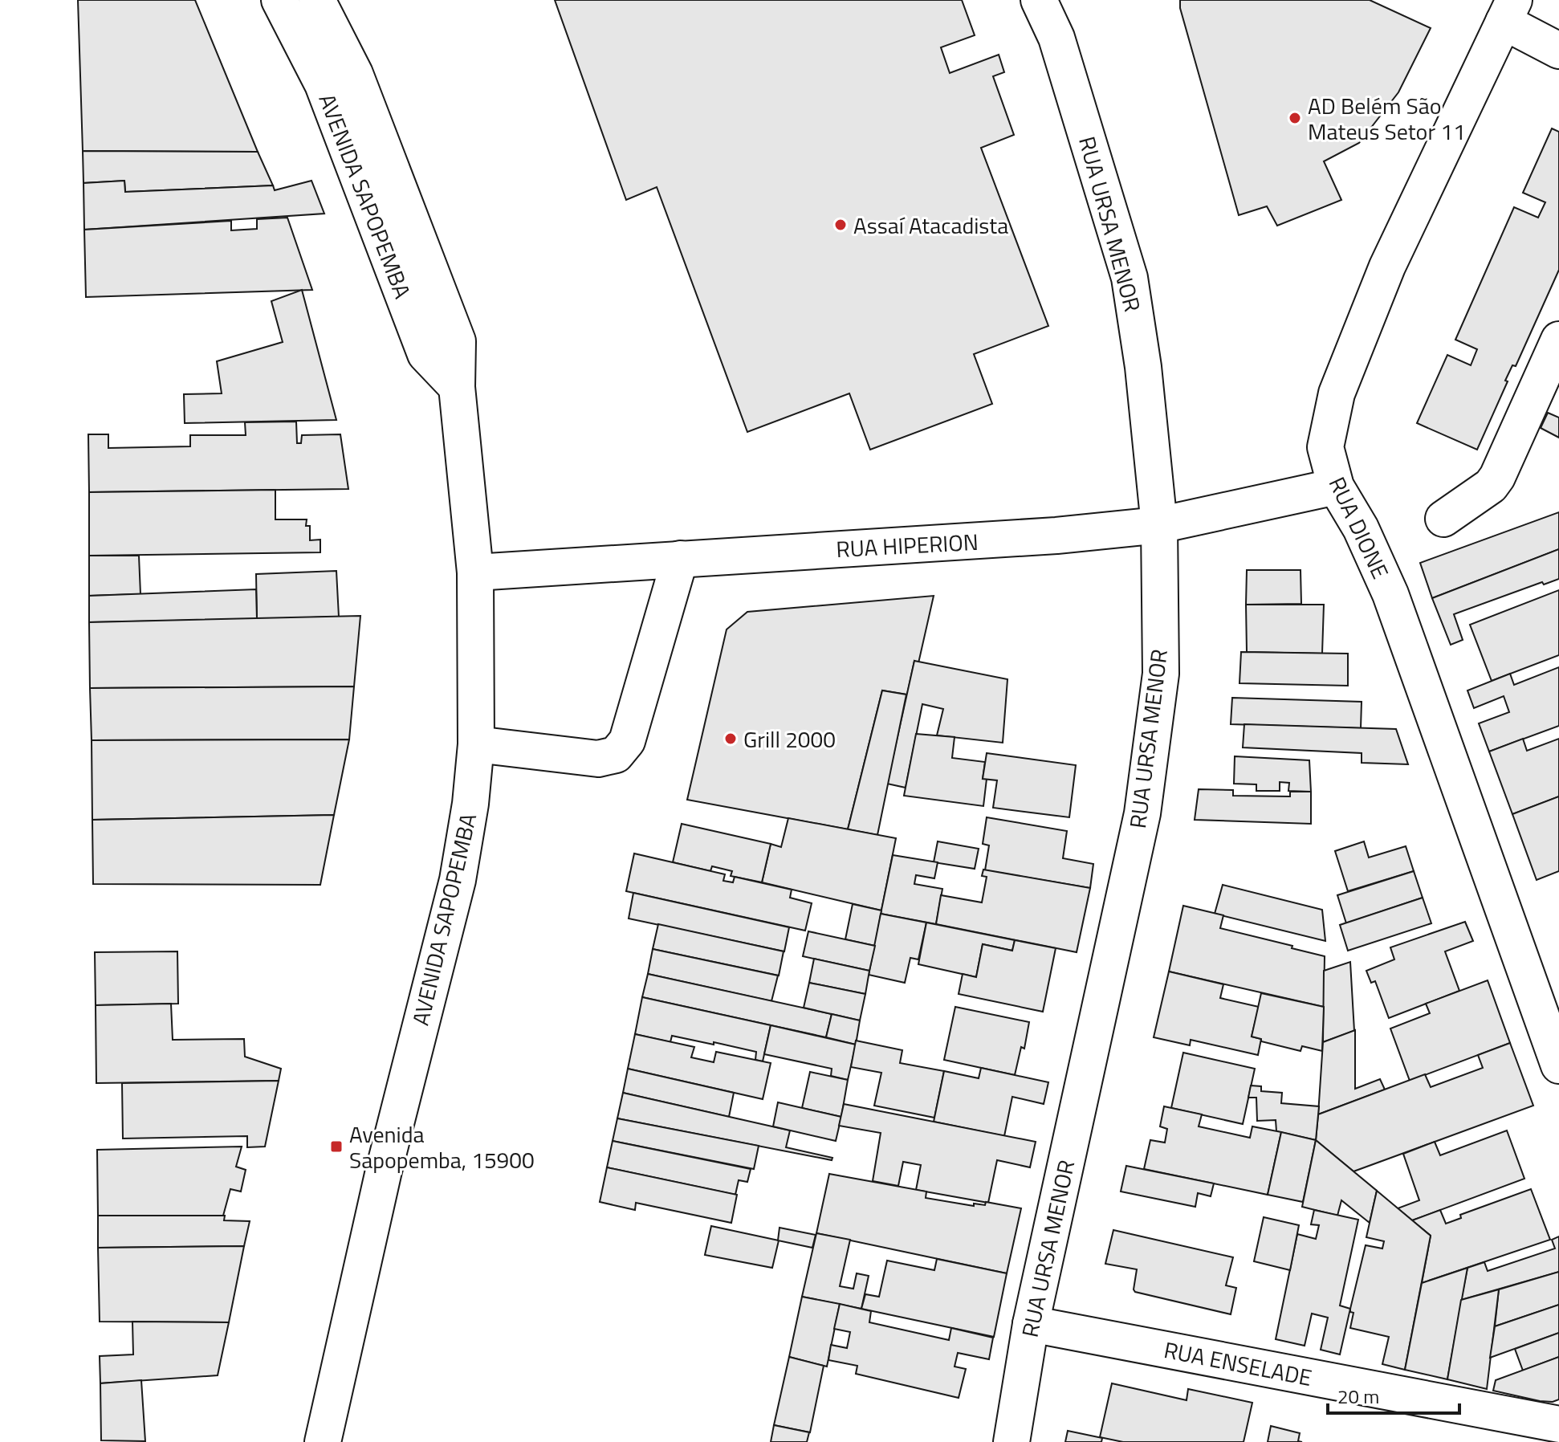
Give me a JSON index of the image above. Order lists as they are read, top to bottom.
{
  "streets": {
    "street": [
      "AVENIDA SAPOPEMBA",
      "RUA URSA MENOR",
      "RUA DIONE",
      "RUA HIPERION",
      "RUA ENSELADE"
    ]
  },
  "crossings": [
    ["AVENIDA SAPOPEMBA", "RUA HIPERION"],
    ["RUA URSA MENOR", "RUA HIPERION"],
    ["RUA URSA MENOR", "RUA ENSELADE"],
    ["RUA DIONE", "RUA HIPERION"]
  ],
  "places": {
    "other": ["AD Belém São Mateus Setor 11", "Assaí Atacadista", "Grill 2000"],
    "transit": ["Avenida Sapopemba, 15900"]
  },
  "scale_bar": "20 m"
}
